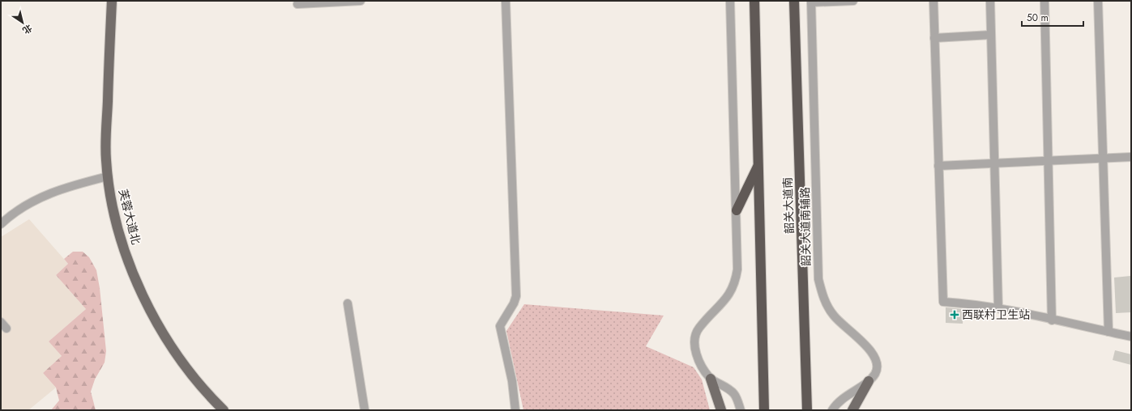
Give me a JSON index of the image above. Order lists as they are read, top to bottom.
{
  "streets": {
    "highway": ["韶关大道南"],
    "main road": ["芙蓉大道北"],
    "street": ["韶关大道南辅路"]
  },
  "places": {
    "health": ["西联村卫生站"]
  },
  "scale_bar": "50 m",
  "north": "bottom right"
}
